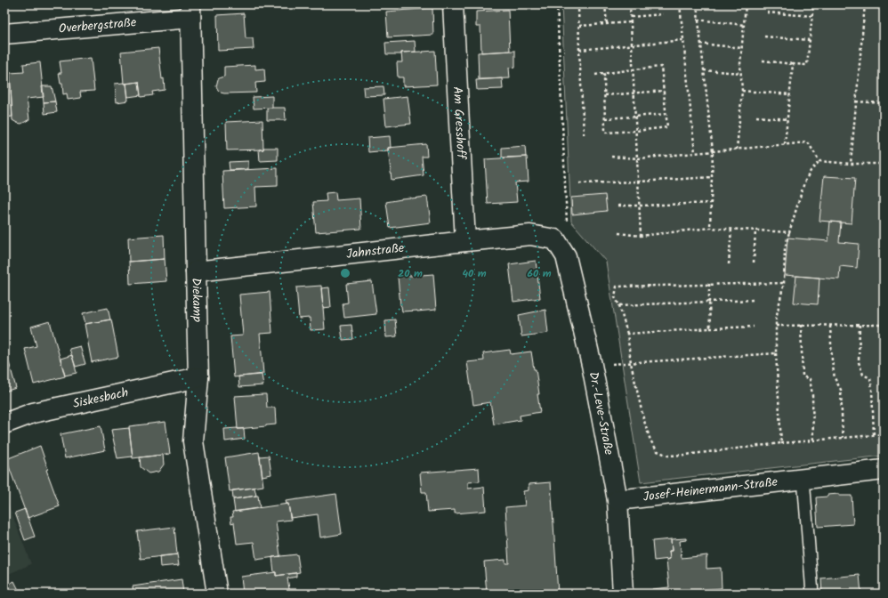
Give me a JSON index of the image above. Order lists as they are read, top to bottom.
{
  "streets": {
    "street": [
      "Overbergstraße",
      "Am Gresshoff",
      "Jahnstraße",
      "Diekamp",
      "Siskesbach",
      "Dr.-Leve-Straße",
      "Josef-Heinermann-Straße"
    ]
  },
  "crossings": [
    ["Overbergstraße", "Diekamp"],
    ["Am Gresshoff", "Jahnstraße"],
    ["Jahnstraße", "Diekamp"],
    ["Jahnstraße", "Dr.-Leve-Straße"],
    ["Diekamp", "Siskesbach"],
    ["Dr.-Leve-Straße", "Josef-Heinermann-Straße"]
  ],
  "rings": ["20 m", "40 m", "60 m"]
}
